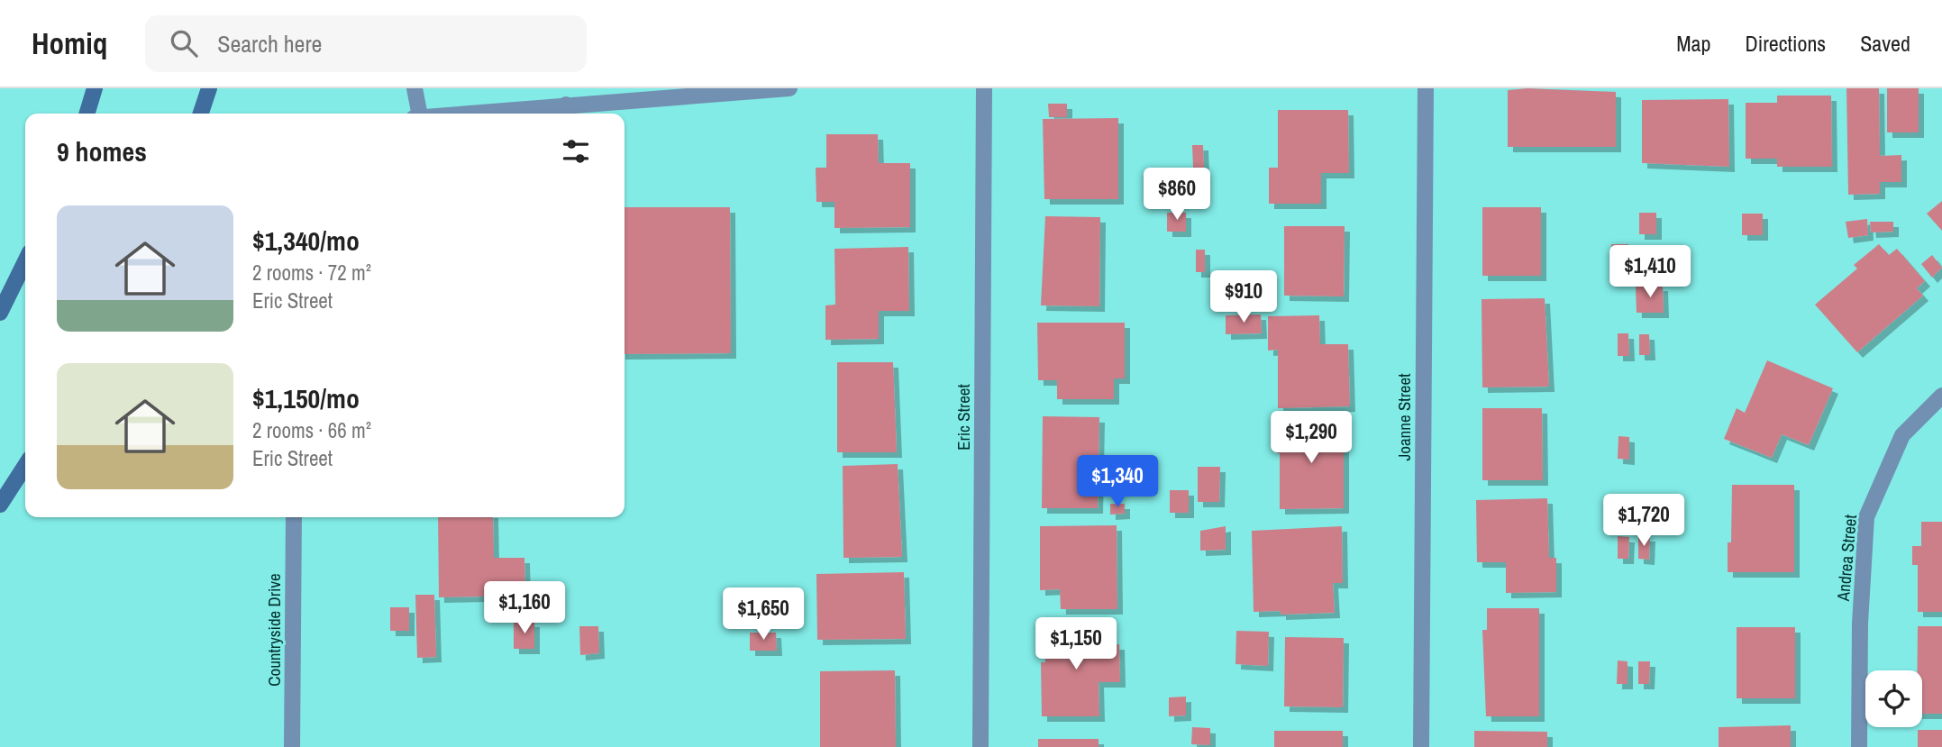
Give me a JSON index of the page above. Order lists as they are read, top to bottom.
{
  "streets": {
    "street": [
      "Eric Street",
      "Joanne Street",
      "Andrea Street",
      "Countryside Drive"
    ]
  },
  "page": {
    "header": "Homiq",
    "search": "Search here",
    "nav": ["Map", "Directions", "Saved"],
    "heading": "9 homes",
    "price": [
      "$860",
      "$1,410",
      "$910",
      "$1,290",
      "$1,340",
      "$1,720",
      "$1,160",
      "$1,650",
      "$1,150"
    ],
    "list": [
      {
        "name": "$1,340/mo",
        "note": "2 rooms · 72 m² · Eric Street"
      },
      {
        "name": "$1,150/mo",
        "note": "2 rooms · 66 m² · Eric Street"
      }
    ]
  }
}
